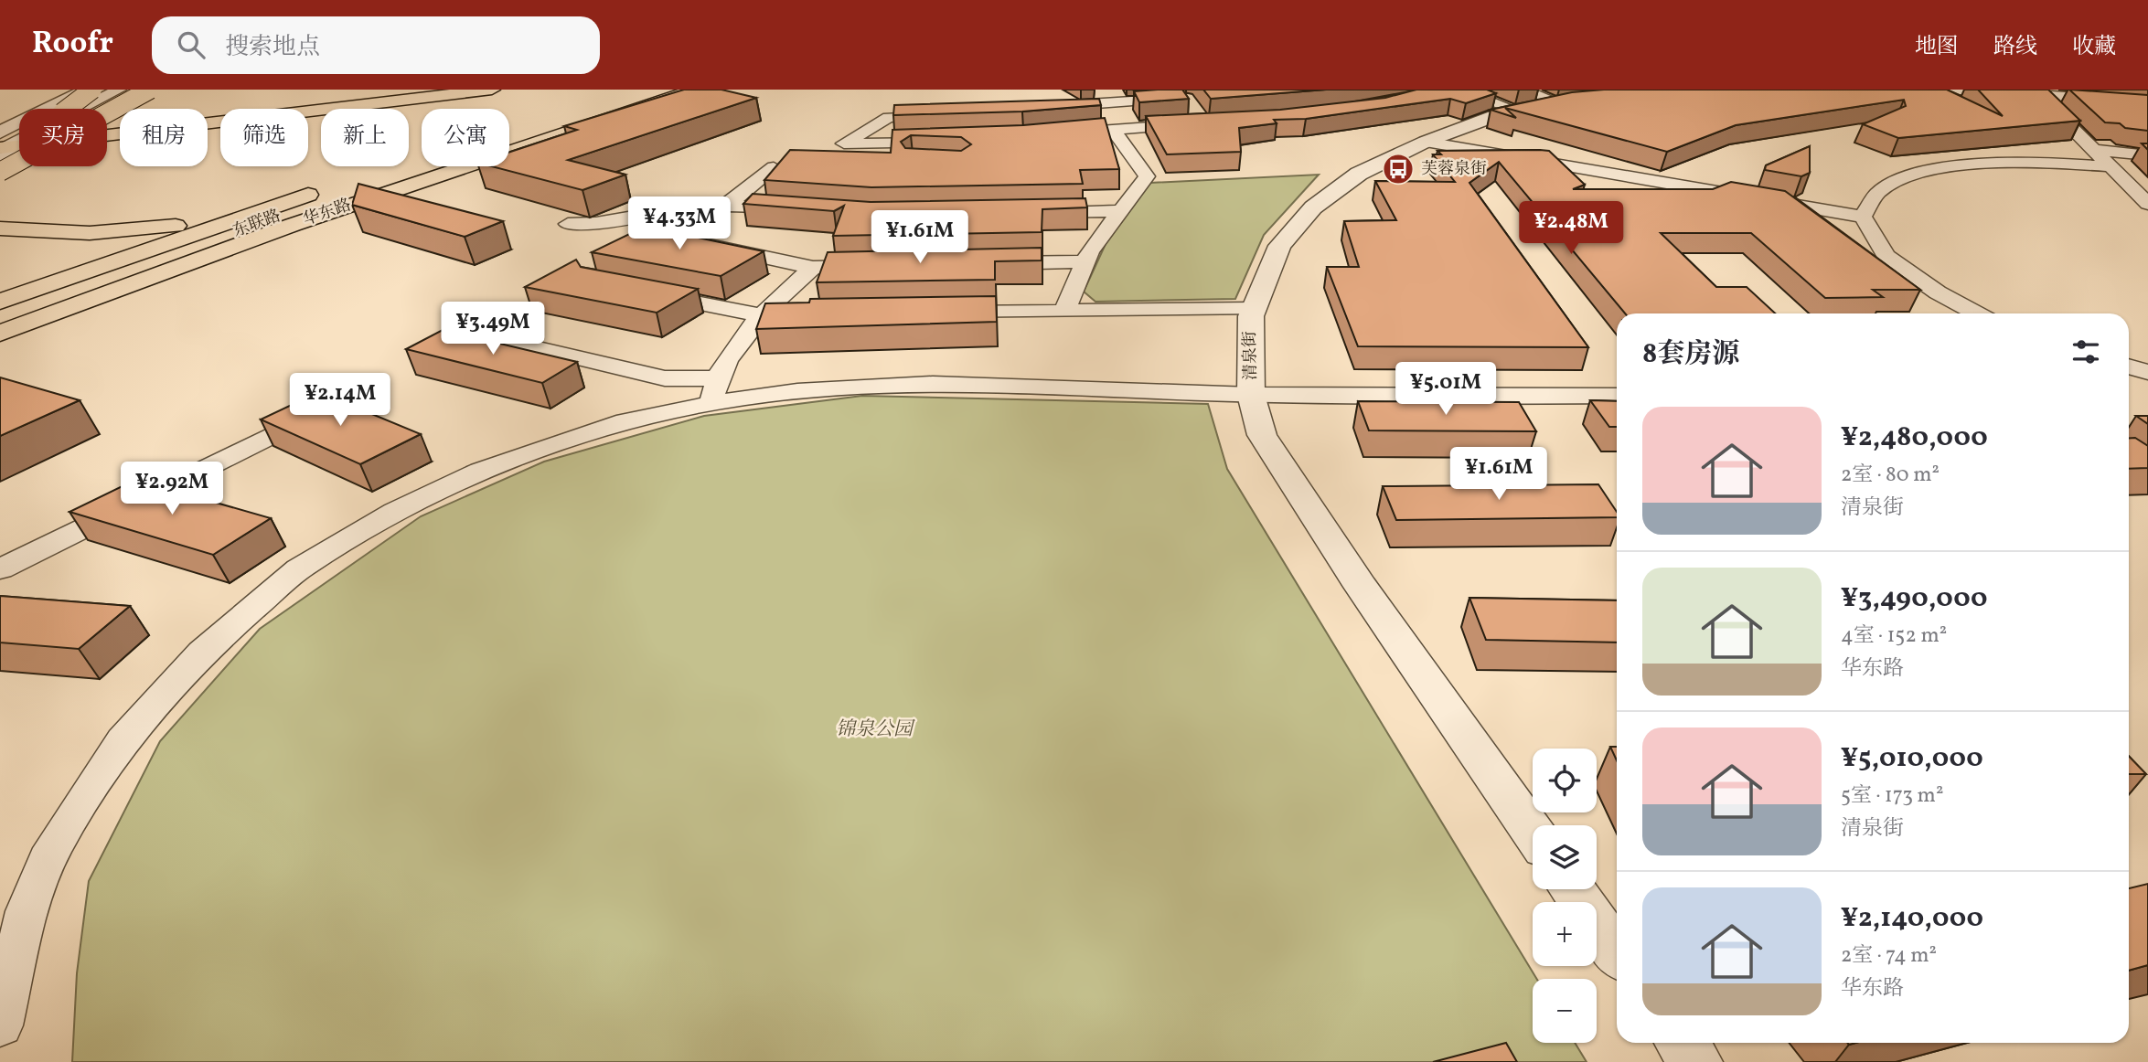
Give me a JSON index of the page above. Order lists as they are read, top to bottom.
{
  "streets": {
    "main road": ["华东路", "东联路"],
    "street": ["清泉街"]
  },
  "parks": ["锦泉公园"],
  "places": {
    "bus stop": ["芙蓉泉街"]
  },
  "page": {
    "header": "Roofr",
    "search": "搜索地点",
    "nav": ["地图", "路线", "收藏"],
    "chip": [
      "买房",
      "租房",
      "筛选",
      "新上",
      "公寓"
    ],
    "price": [
      "¥4.33M",
      "¥2.48M",
      "¥1.61M",
      "¥3.49M",
      "¥5.01M",
      "¥2.14M",
      "¥1.61M",
      "¥2.92M"
    ],
    "heading": "8套房源",
    "list": [
      {
        "name": "¥2,480,000",
        "note": "2室 · 80 m² · 清泉街"
      },
      {
        "name": "¥3,490,000",
        "note": "4室 · 152 m² · 华东路"
      },
      {
        "name": "¥5,010,000",
        "note": "5室 · 173 m² · 清泉街"
      },
      {
        "name": "¥2,140,000",
        "note": "2室 · 74 m² · 华东路"
      }
    ],
    "map_buttons": ["+", "−"]
  }
}
